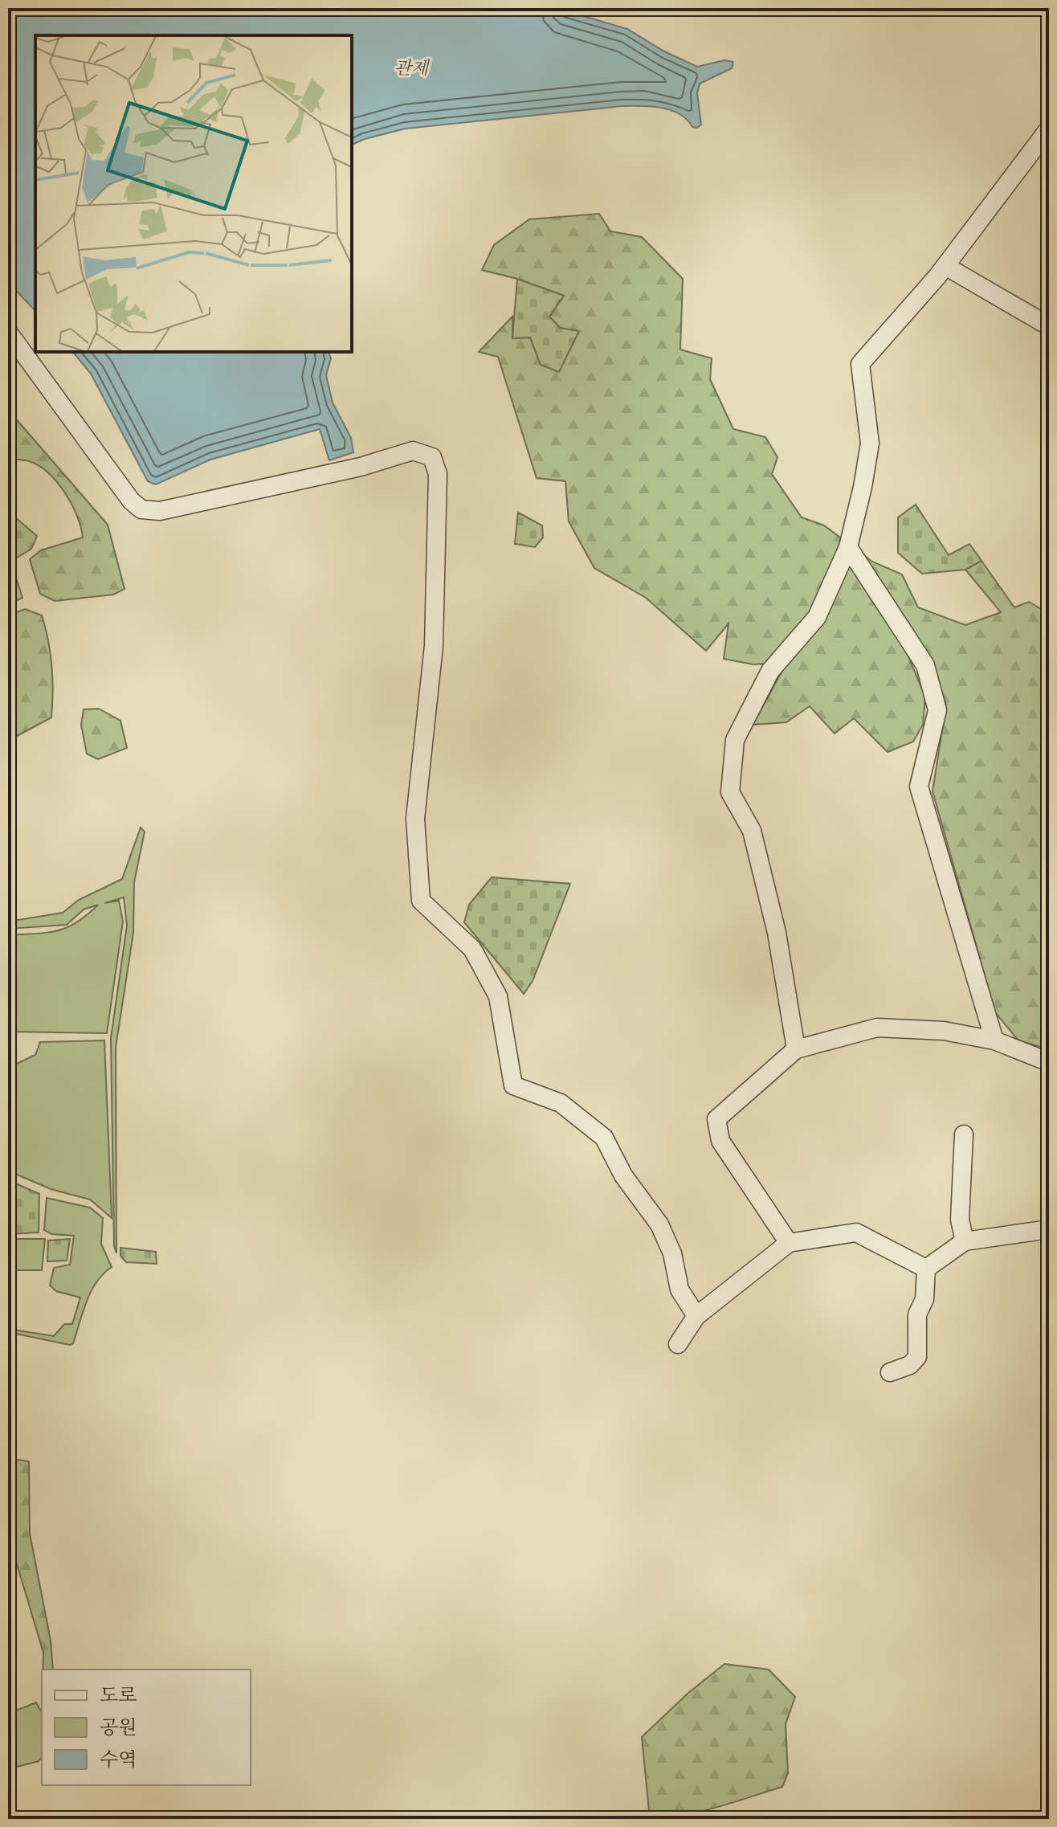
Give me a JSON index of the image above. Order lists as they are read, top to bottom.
{
  "water": ["관제"],
  "legend": ["도로", "공원", "수역"]
}
